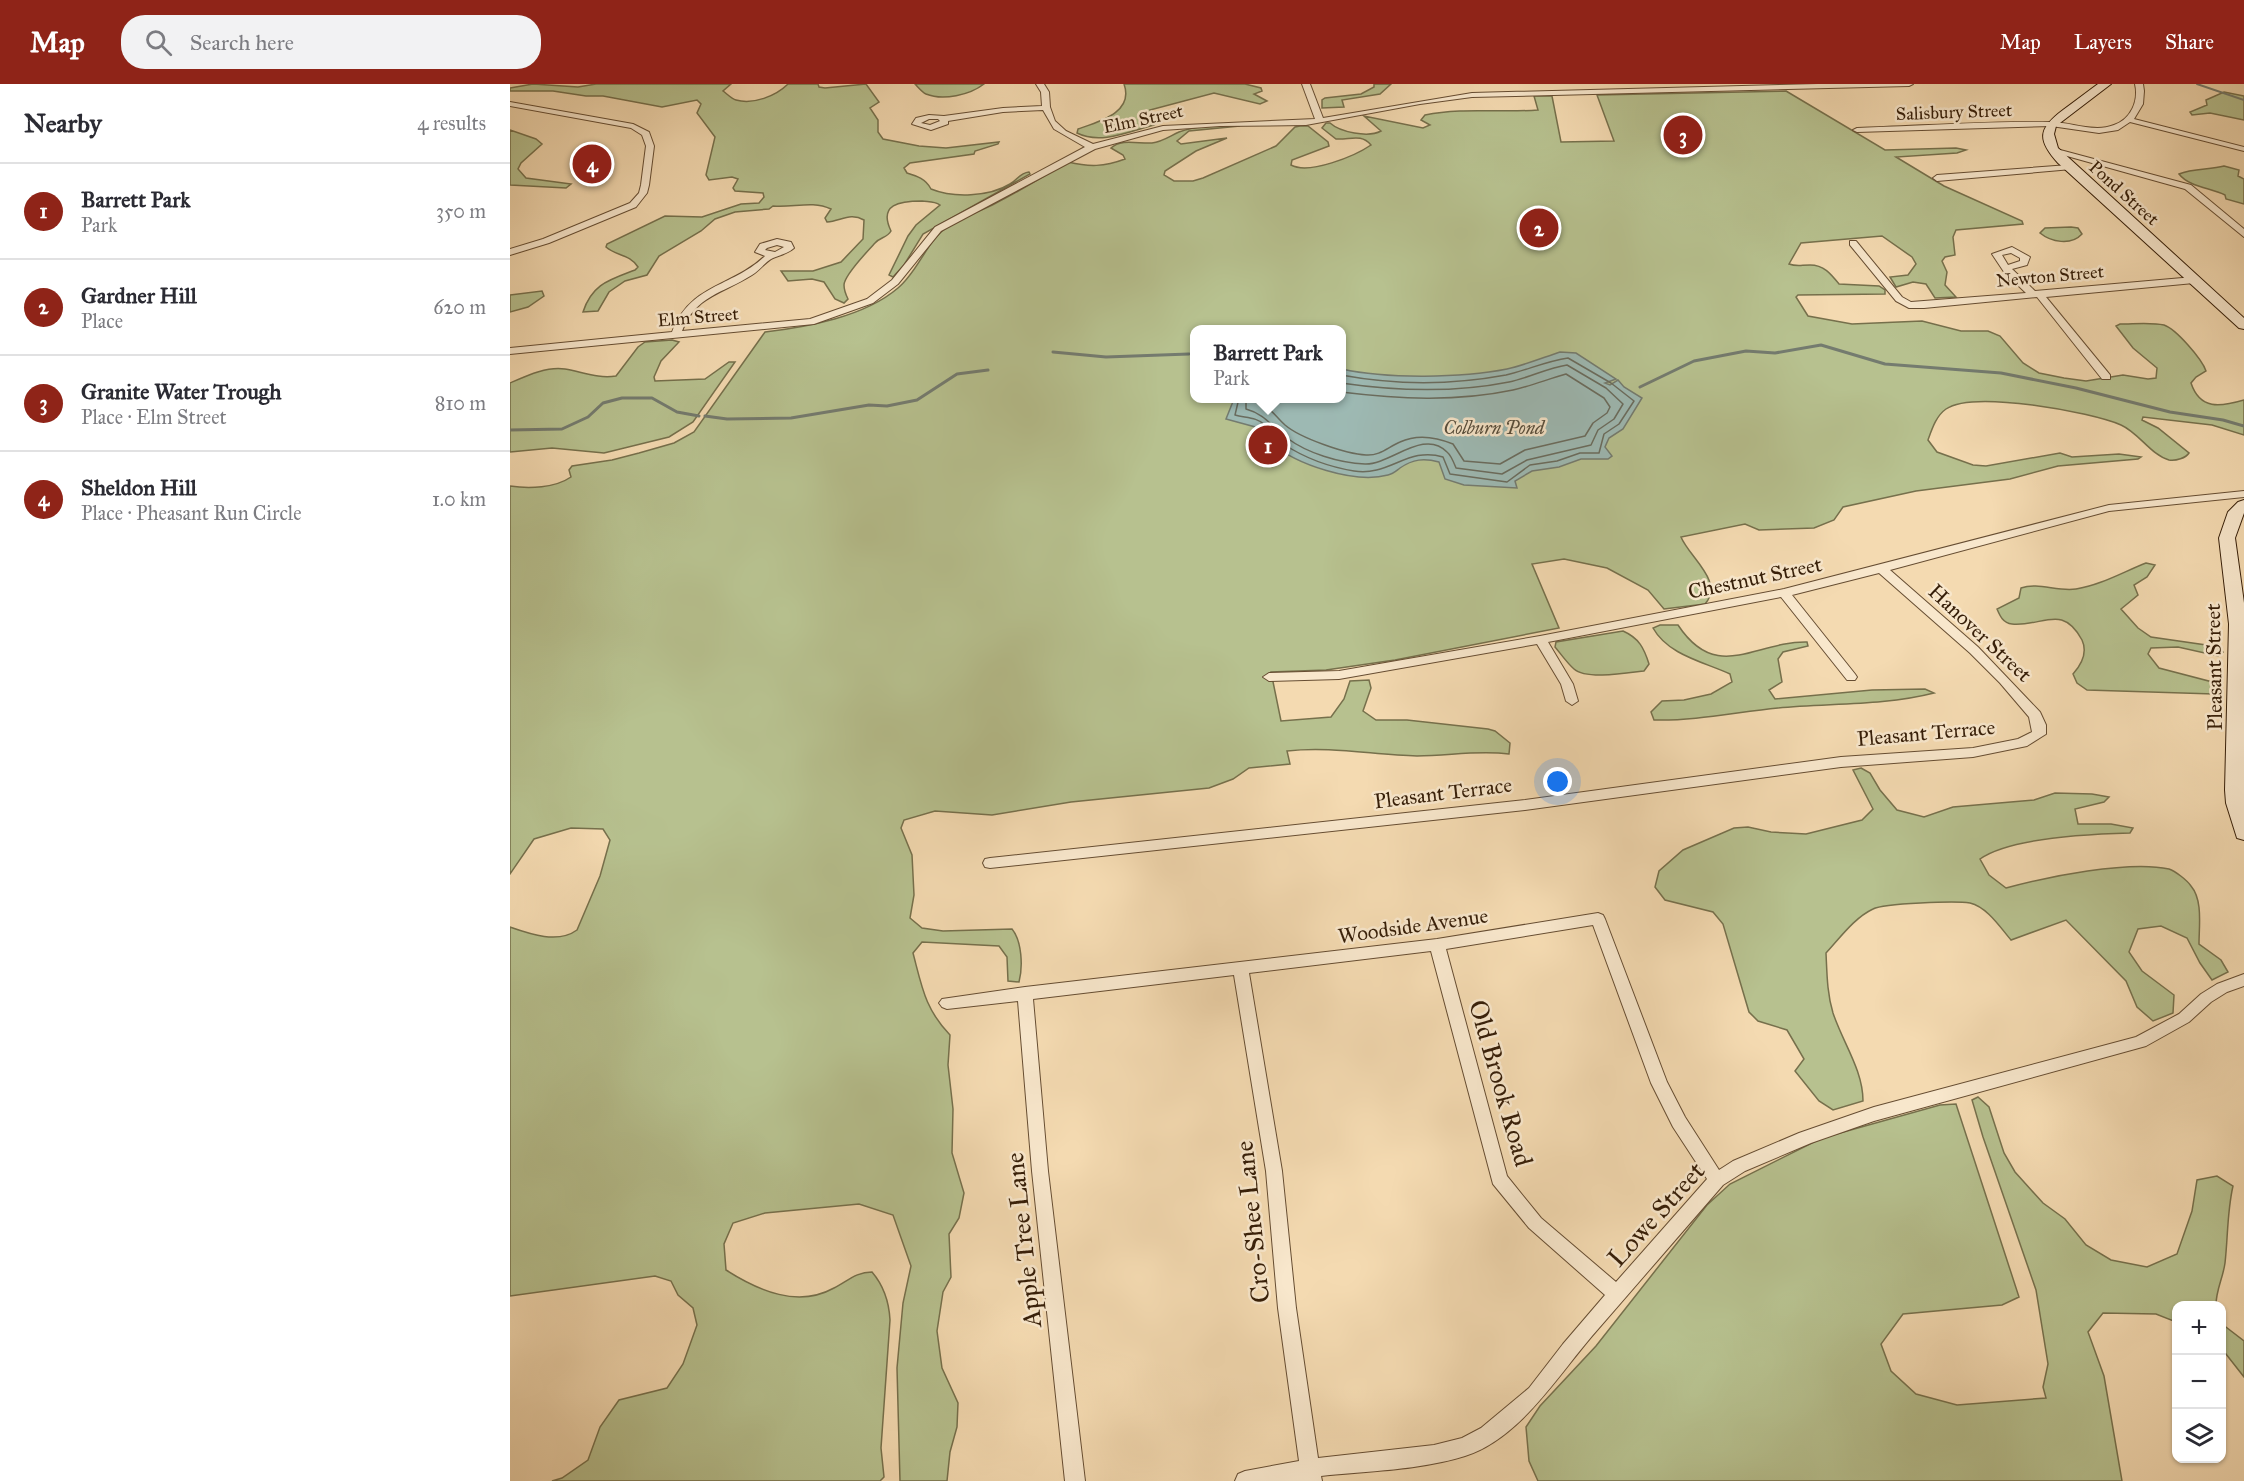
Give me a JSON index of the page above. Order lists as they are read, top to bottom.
{
  "streets": {
    "street": [
      "Salisbury Street",
      "Elm Street",
      "Pond Street",
      "Newton Street",
      "Chestnut Street",
      "Hanover Street",
      "Pleasant Street",
      "Pleasant Terrace",
      "Woodside Avenue",
      "Old Brook Road",
      "Lowe Street",
      "Cro-Shee Lane",
      "Apple Tree Lane"
    ]
  },
  "crossings": [
    ["Pond Street", "Newton Street"],
    ["Chestnut Street", "Hanover Street"],
    ["Hanover Street", "Pleasant Terrace"],
    ["Woodside Avenue", "Old Brook Road"],
    ["Woodside Avenue", "Lowe Street"],
    ["Woodside Avenue", "Cro-Shee Lane"],
    ["Woodside Avenue", "Apple Tree Lane"],
    ["Old Brook Road", "Lowe Street"],
    ["Lowe Street", "Cro-Shee Lane"]
  ],
  "water": ["Colburn Pond"],
  "page": {
    "header": "Map",
    "search": "Search here",
    "nav": ["Map", "Layers", "Share"],
    "heading": ["Nearby", "4 results"],
    "pins": [
      "3",
      "4",
      "2",
      "1"
    ],
    "list": [
      {
        "mark": "1",
        "name": "Barrett Park",
        "note": "Park",
        "value": "350 m"
      },
      {
        "mark": "2",
        "name": "Gardner Hill",
        "note": "Place",
        "value": "620 m"
      },
      {
        "mark": "3",
        "name": "Granite Water Trough",
        "note": "Place · Elm Street",
        "value": "810 m"
      },
      {
        "mark": "4",
        "name": "Sheldon Hill",
        "note": "Place · Pheasant Run Circle",
        "value": "1.0 km"
      }
    ],
    "popup": ["Barrett Park", "Park"],
    "map_buttons": ["+", "−"]
  }
}
